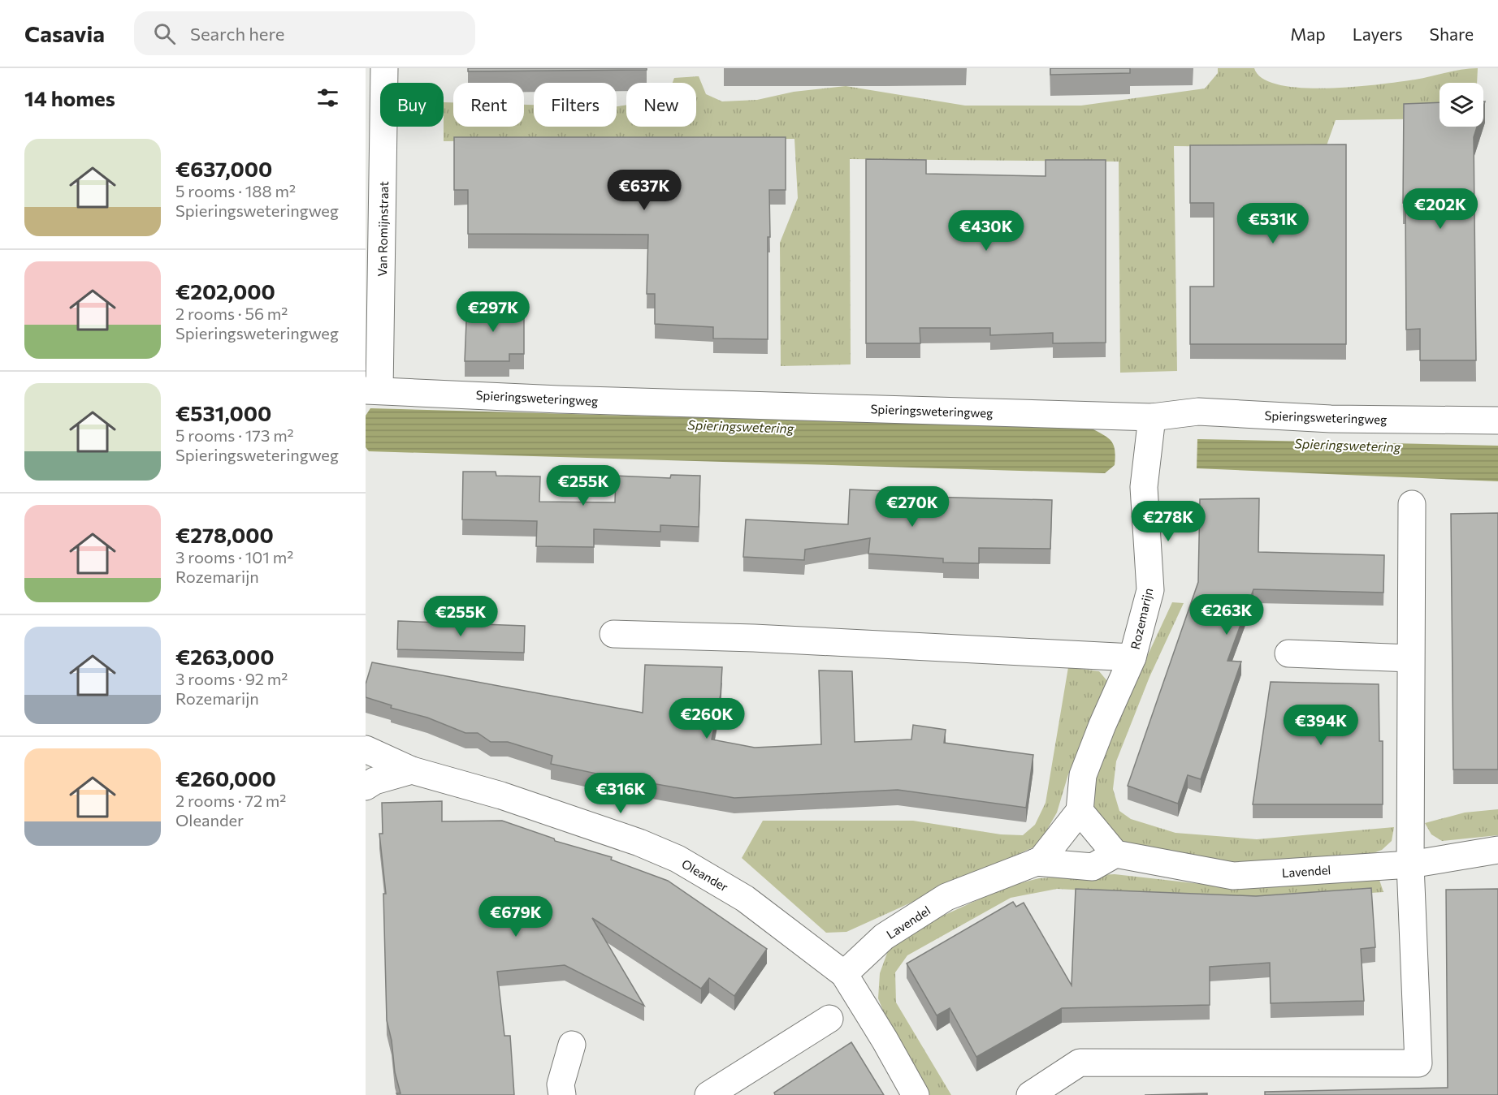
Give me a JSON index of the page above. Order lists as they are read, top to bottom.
{
  "streets": {
    "street": [
      "Van Romijnstraat",
      "Spieringsweteringweg",
      "Rozemarijn",
      "Lavendel",
      "Oleander"
    ]
  },
  "crossings": [
    ["Van Romijnstraat", "Spieringsweteringweg"],
    ["Spieringsweteringweg", "Rozemarijn"],
    ["Rozemarijn", "Lavendel"],
    ["Lavendel", "Oleander"]
  ],
  "water": ["Spieringswetering"],
  "page": {
    "header": "Casavia",
    "search": "Search here",
    "nav": ["Map", "Layers", "Share"],
    "heading": "14 homes",
    "chip": [
      "Buy",
      "Rent",
      "Filters",
      "New"
    ],
    "list": [
      {
        "name": "€637,000",
        "note": "5 rooms · 188 m² · Spieringsweteringweg"
      },
      {
        "name": "€202,000",
        "note": "2 rooms · 56 m² · Spieringsweteringweg"
      },
      {
        "name": "€531,000",
        "note": "5 rooms · 173 m² · Spieringsweteringweg"
      },
      {
        "name": "€278,000",
        "note": "3 rooms · 101 m² · Rozemarijn"
      },
      {
        "name": "€263,000",
        "note": "3 rooms · 92 m² · Rozemarijn"
      },
      {
        "name": "€260,000",
        "note": "2 rooms · 72 m² · Oleander"
      }
    ],
    "price": [
      "€637K",
      "€202K",
      "€531K",
      "€430K",
      "€297K",
      "€255K",
      "€270K",
      "€278K",
      "€263K",
      "€255K",
      "€260K",
      "€394K",
      "€316K",
      "€679K"
    ]
  }
}
